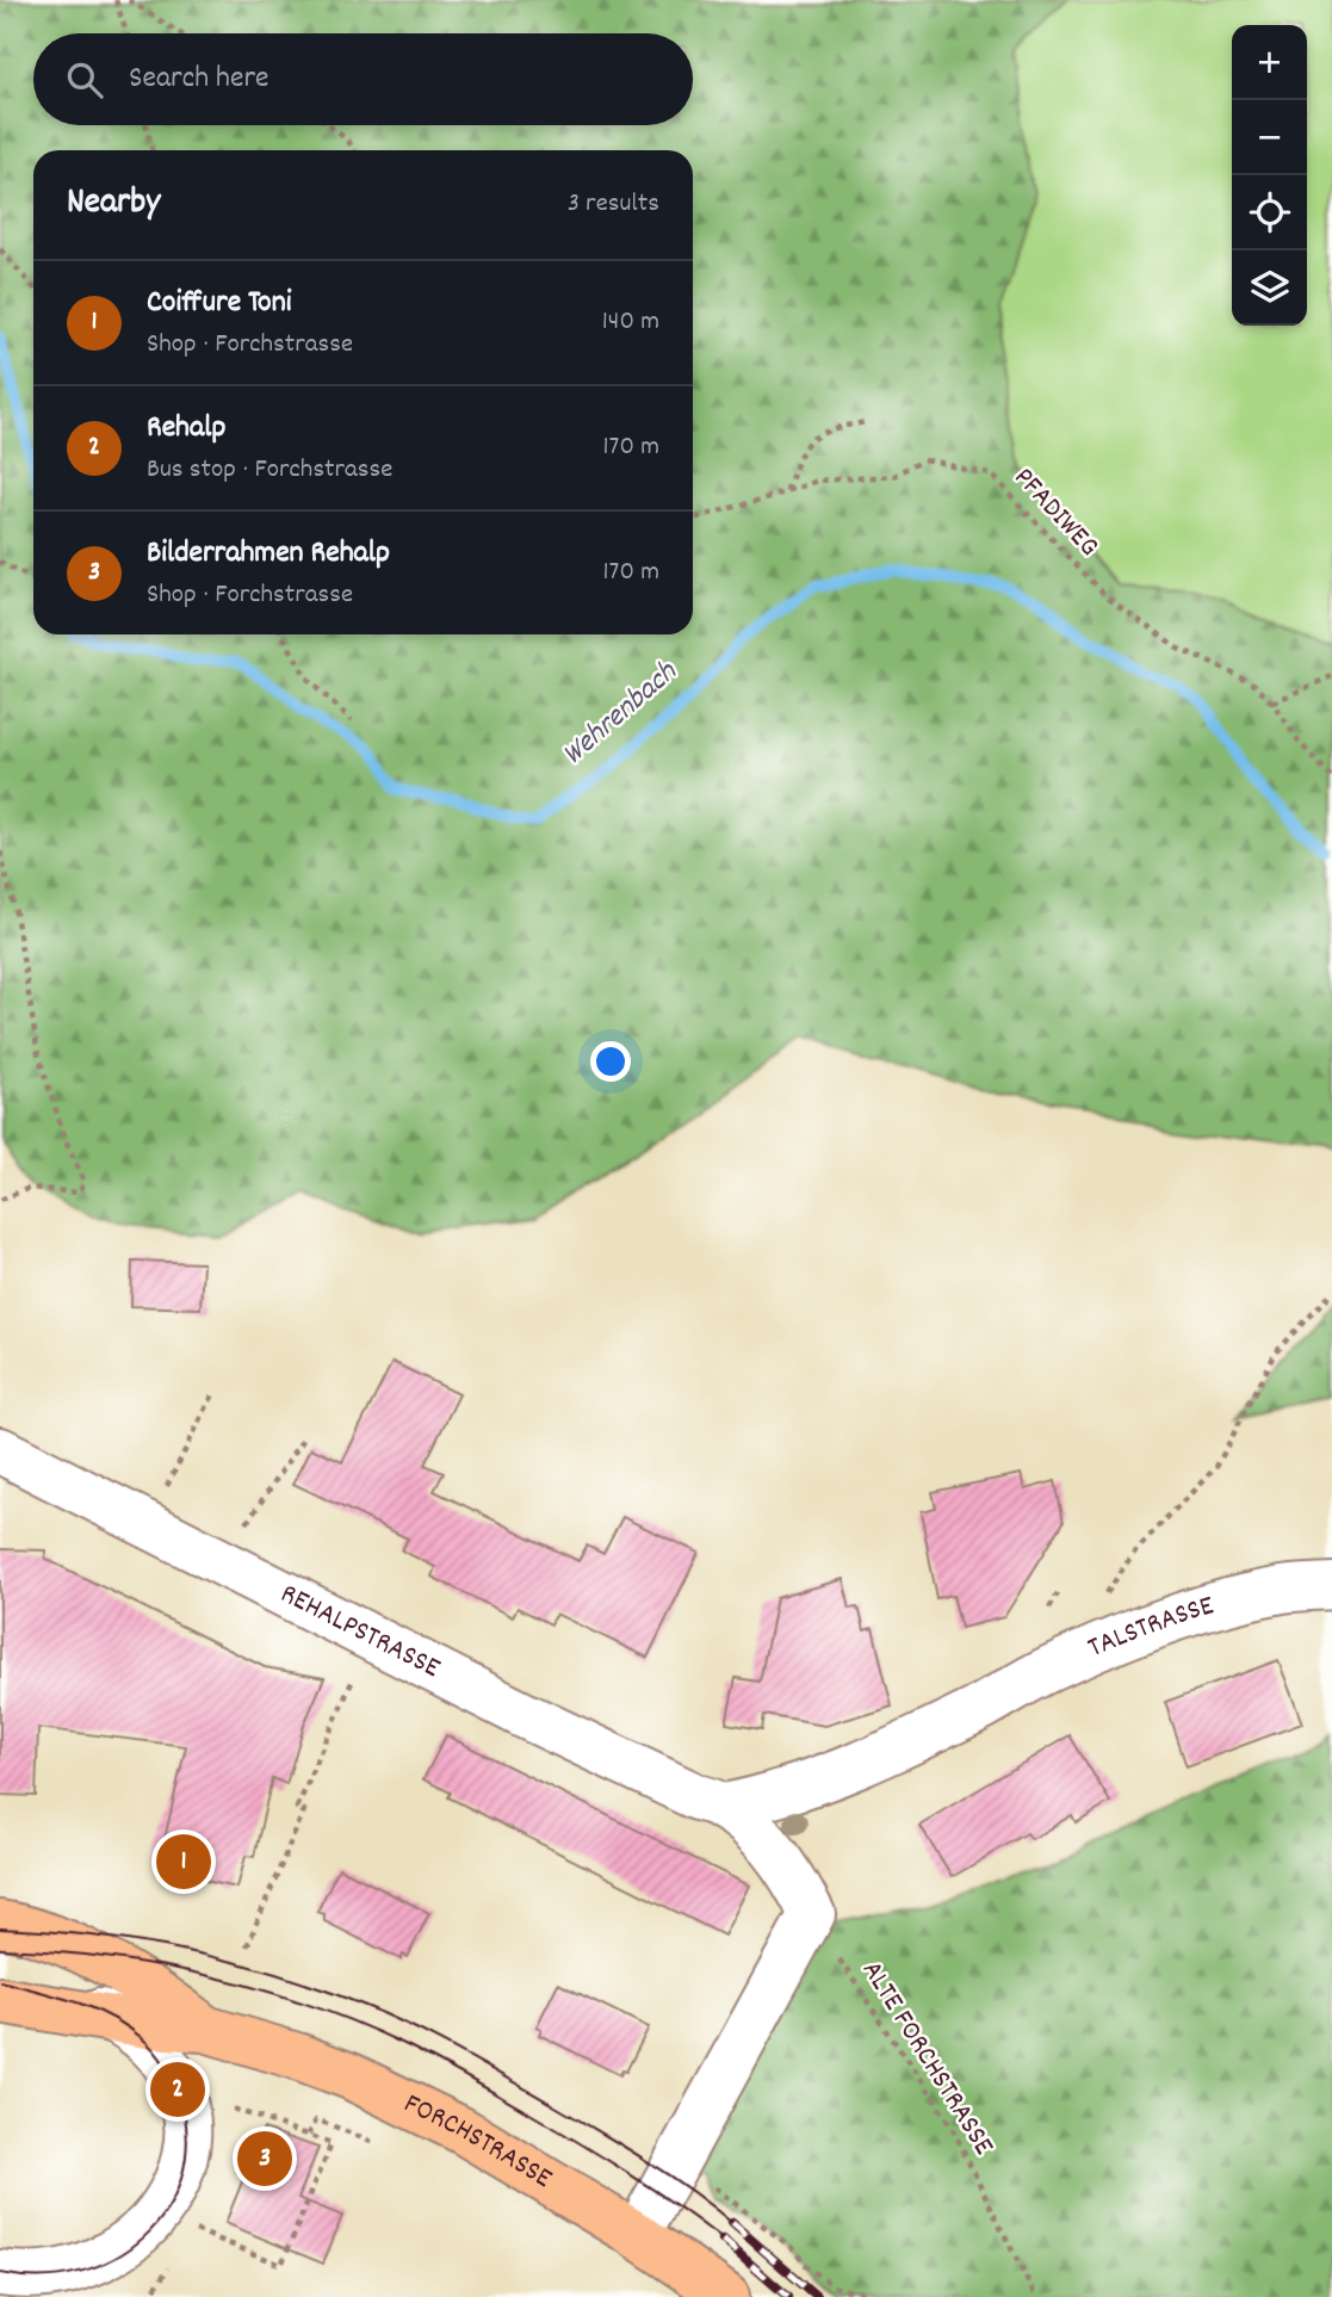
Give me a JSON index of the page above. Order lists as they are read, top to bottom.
{
  "streets": {
    "main road": ["FORCHSTRASSE"],
    "street": ["TALSTRASSE", "REHALPSTRASSE"],
    "path": ["PFADIWEG", "ALTE FORCHSTRASSE"]
  },
  "crossings": [
    ["TALSTRASSE", "REHALPSTRASSE"],
    ["REHALPSTRASSE", "ALTE FORCHSTRASSE"]
  ],
  "water": ["Wehrenbach"],
  "page": {
    "map_buttons": ["+", "−"],
    "search": "Search here",
    "heading": ["Nearby", "3 results"],
    "list": [
      {
        "mark": "1",
        "name": "Coiffure Toni",
        "note": "Shop · Forchstrasse",
        "value": "140 m"
      },
      {
        "mark": "2",
        "name": "Rehalp",
        "note": "Bus stop · Forchstrasse",
        "value": "170 m"
      },
      {
        "mark": "3",
        "name": "Bilderrahmen Rehalp",
        "note": "Shop · Forchstrasse",
        "value": "170 m"
      }
    ],
    "pins": ["1", "2", "3"]
  }
}
